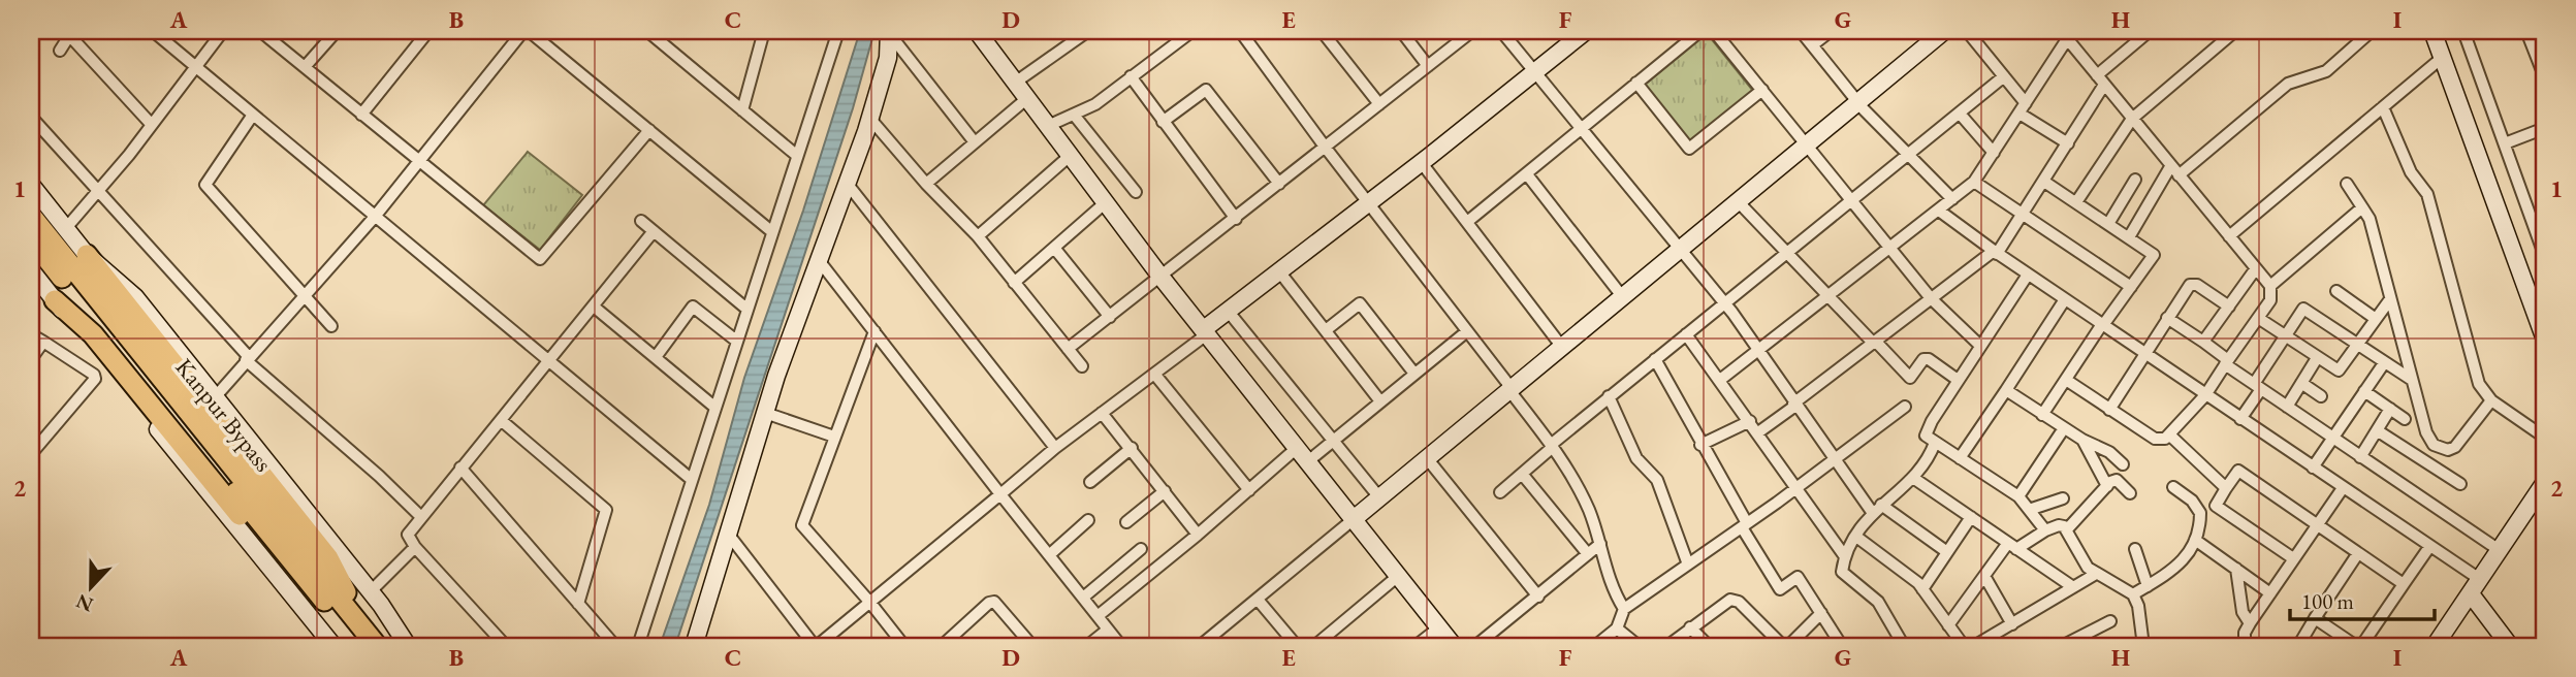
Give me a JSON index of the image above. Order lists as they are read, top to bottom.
{
  "streets": {
    "highway": ["Kanpur Bypass"]
  },
  "scale_bar": "100 m",
  "north": "bottom",
  "grid": {
    "columns": [
      "A",
      "B",
      "C",
      "D",
      "E",
      "F",
      "G",
      "H",
      "I"
    ],
    "rows": ["1", "2"]
  }
}
